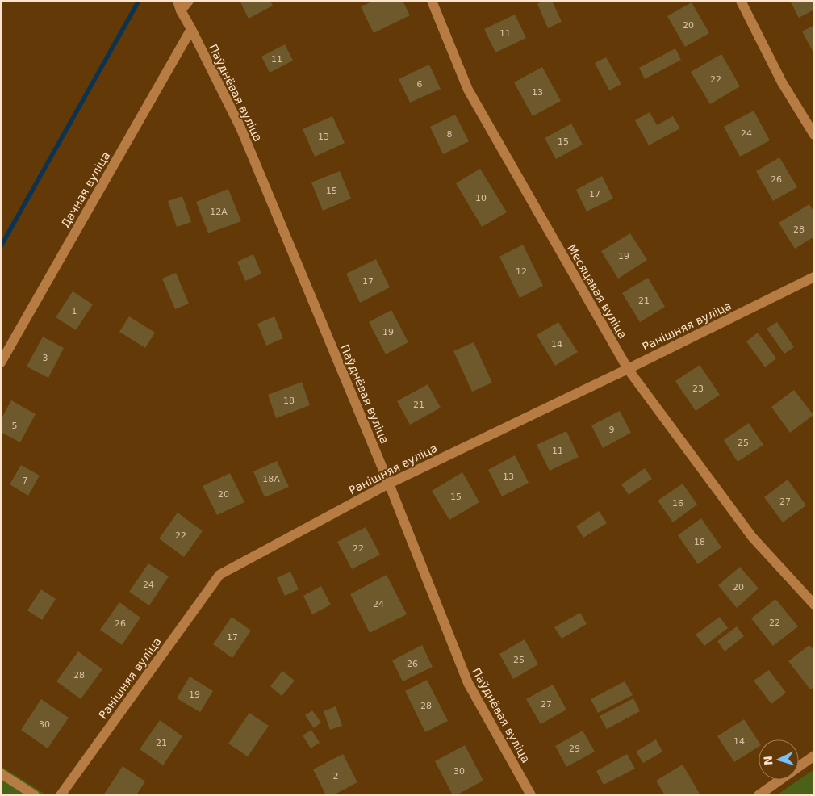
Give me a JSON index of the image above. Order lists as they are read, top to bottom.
{
  "streets": {
    "street": [
      "Паўднёвая вуліца",
      "Дачная вуліца",
      "Месяцавая вуліца",
      "Ранішняя вуліца"
    ]
  },
  "crossings": [
    ["Паўднёвая вуліца", "Дачная вуліца"],
    ["Паўднёвая вуліца", "Ранішняя вуліца"],
    ["Месяцавая вуліца", "Ранішняя вуліца"]
  ],
  "house_numbers": [
    "20",
    "11",
    "11",
    "22",
    "6",
    "13",
    "24",
    "8",
    "13",
    "15",
    "26",
    "15",
    "17",
    "10",
    "12А",
    "28",
    "19",
    "12",
    "17",
    "21",
    "1",
    "19",
    "14",
    "3",
    "23",
    "18",
    "21",
    "5",
    "9",
    "25",
    "11",
    "13",
    "18А",
    "7",
    "20",
    "15",
    "27",
    "16",
    "22",
    "18",
    "22",
    "24",
    "20",
    "24",
    "22",
    "26",
    "17",
    "25",
    "26",
    "28",
    "19",
    "27",
    "28",
    "30",
    "14",
    "21",
    "29",
    "30",
    "2"
  ],
  "north": "left"
}
